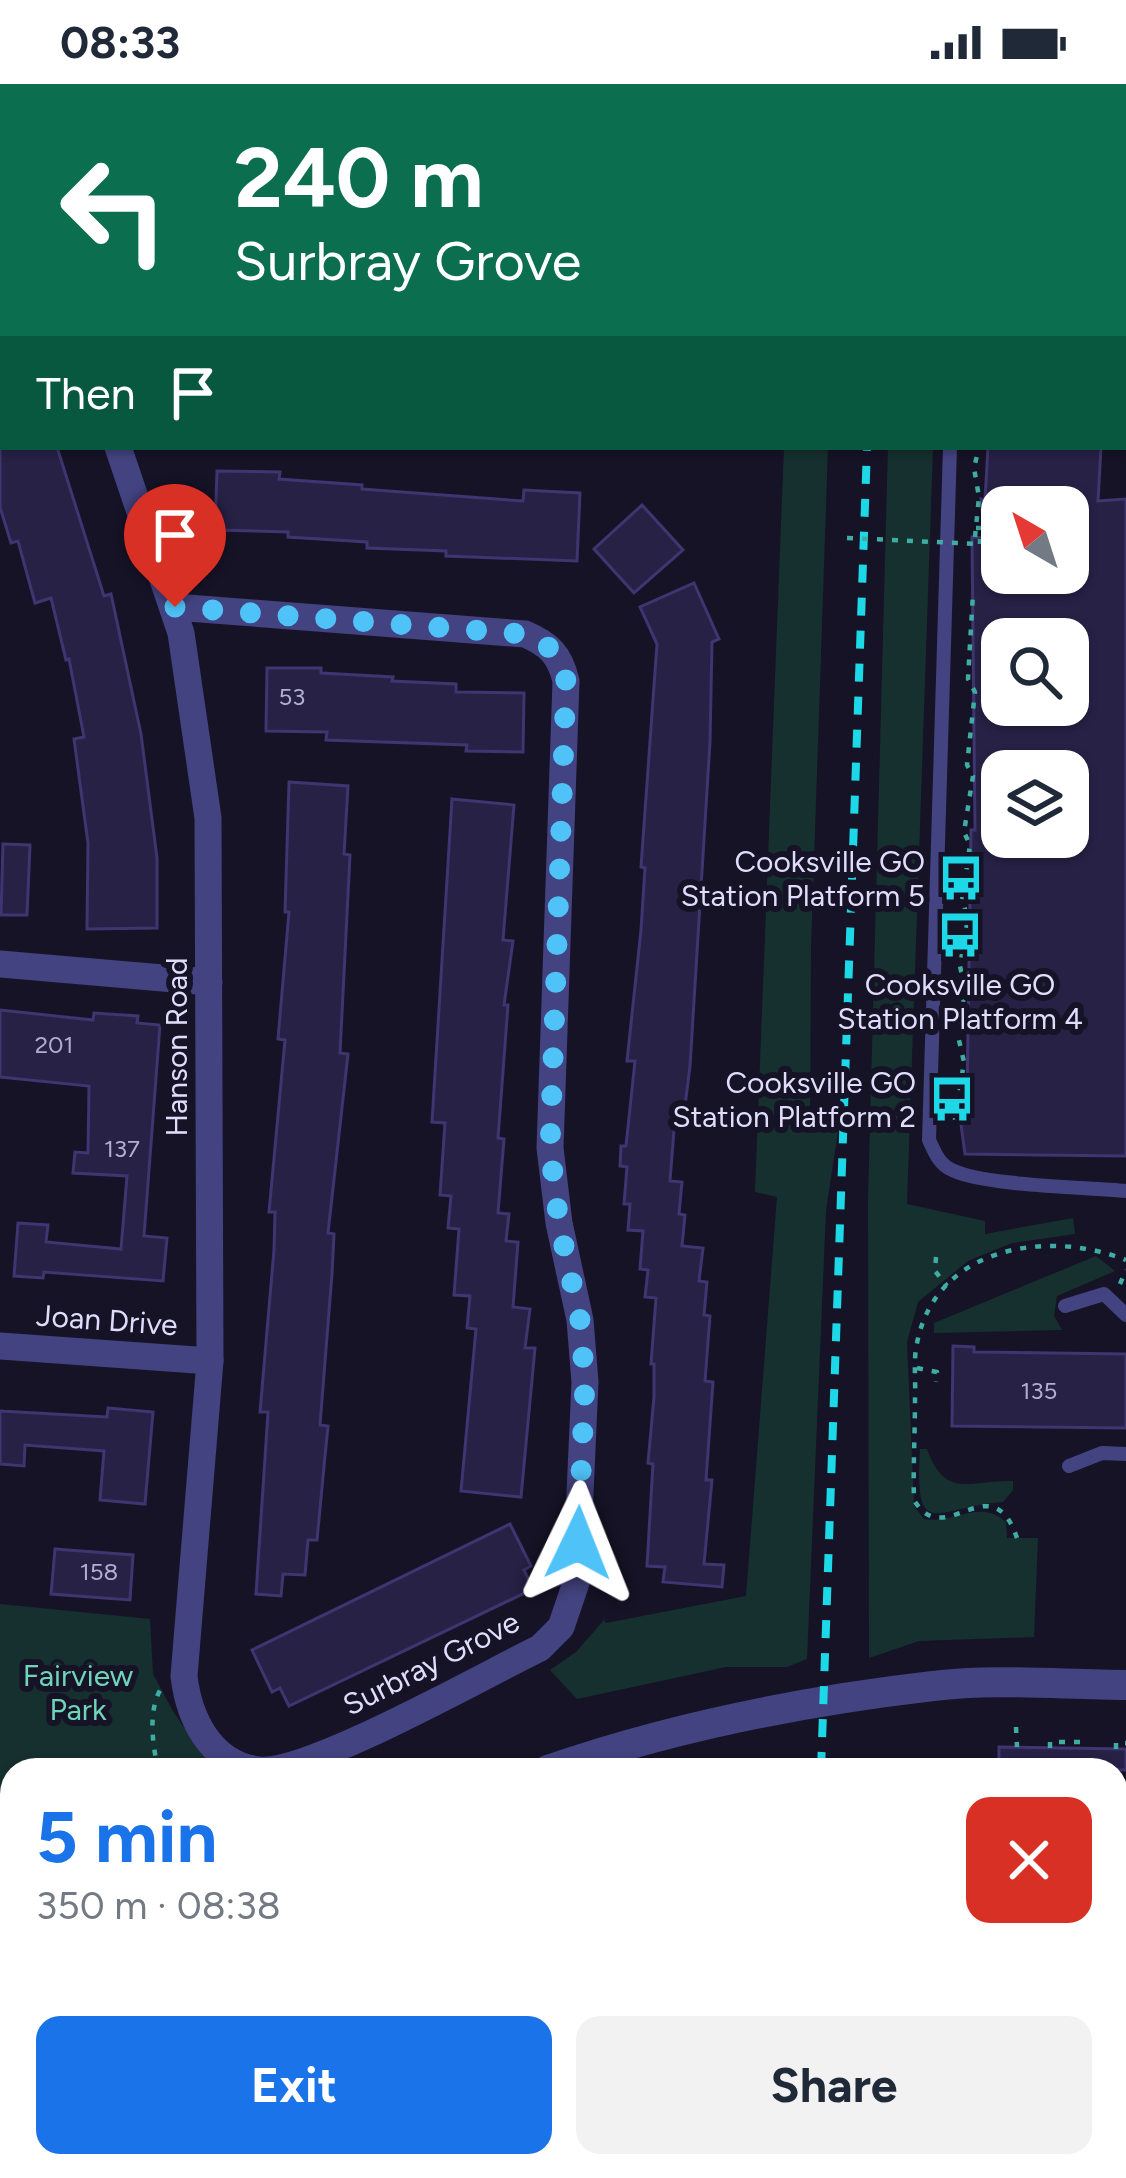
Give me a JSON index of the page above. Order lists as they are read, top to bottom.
{
  "streets": {
    "street": ["Hanson Road", "Joan Drive", "Surbray Grove"]
  },
  "crossings": [
    ["Hanson Road", "Joan Drive"],
    ["Hanson Road", "Surbray Grove"]
  ],
  "parks": ["Fairview Park"],
  "places": {
    "bus stop": ["Cooksville GO Station Platform 5", "Cooksville GO Station Platform 4", "Cooksville GO Station Platform 2"]
  },
  "house_numbers": [
    "53",
    "201",
    "137",
    "135",
    "158"
  ],
  "north": "top left",
  "page": {
    "status": "08:33",
    "turn": ["240 m", "Surbray Grove"],
    "then": "Then",
    "heading": ["5 min", "350 m · 08:38"],
    "buttons": ["Exit", "Share"]
  }
}
